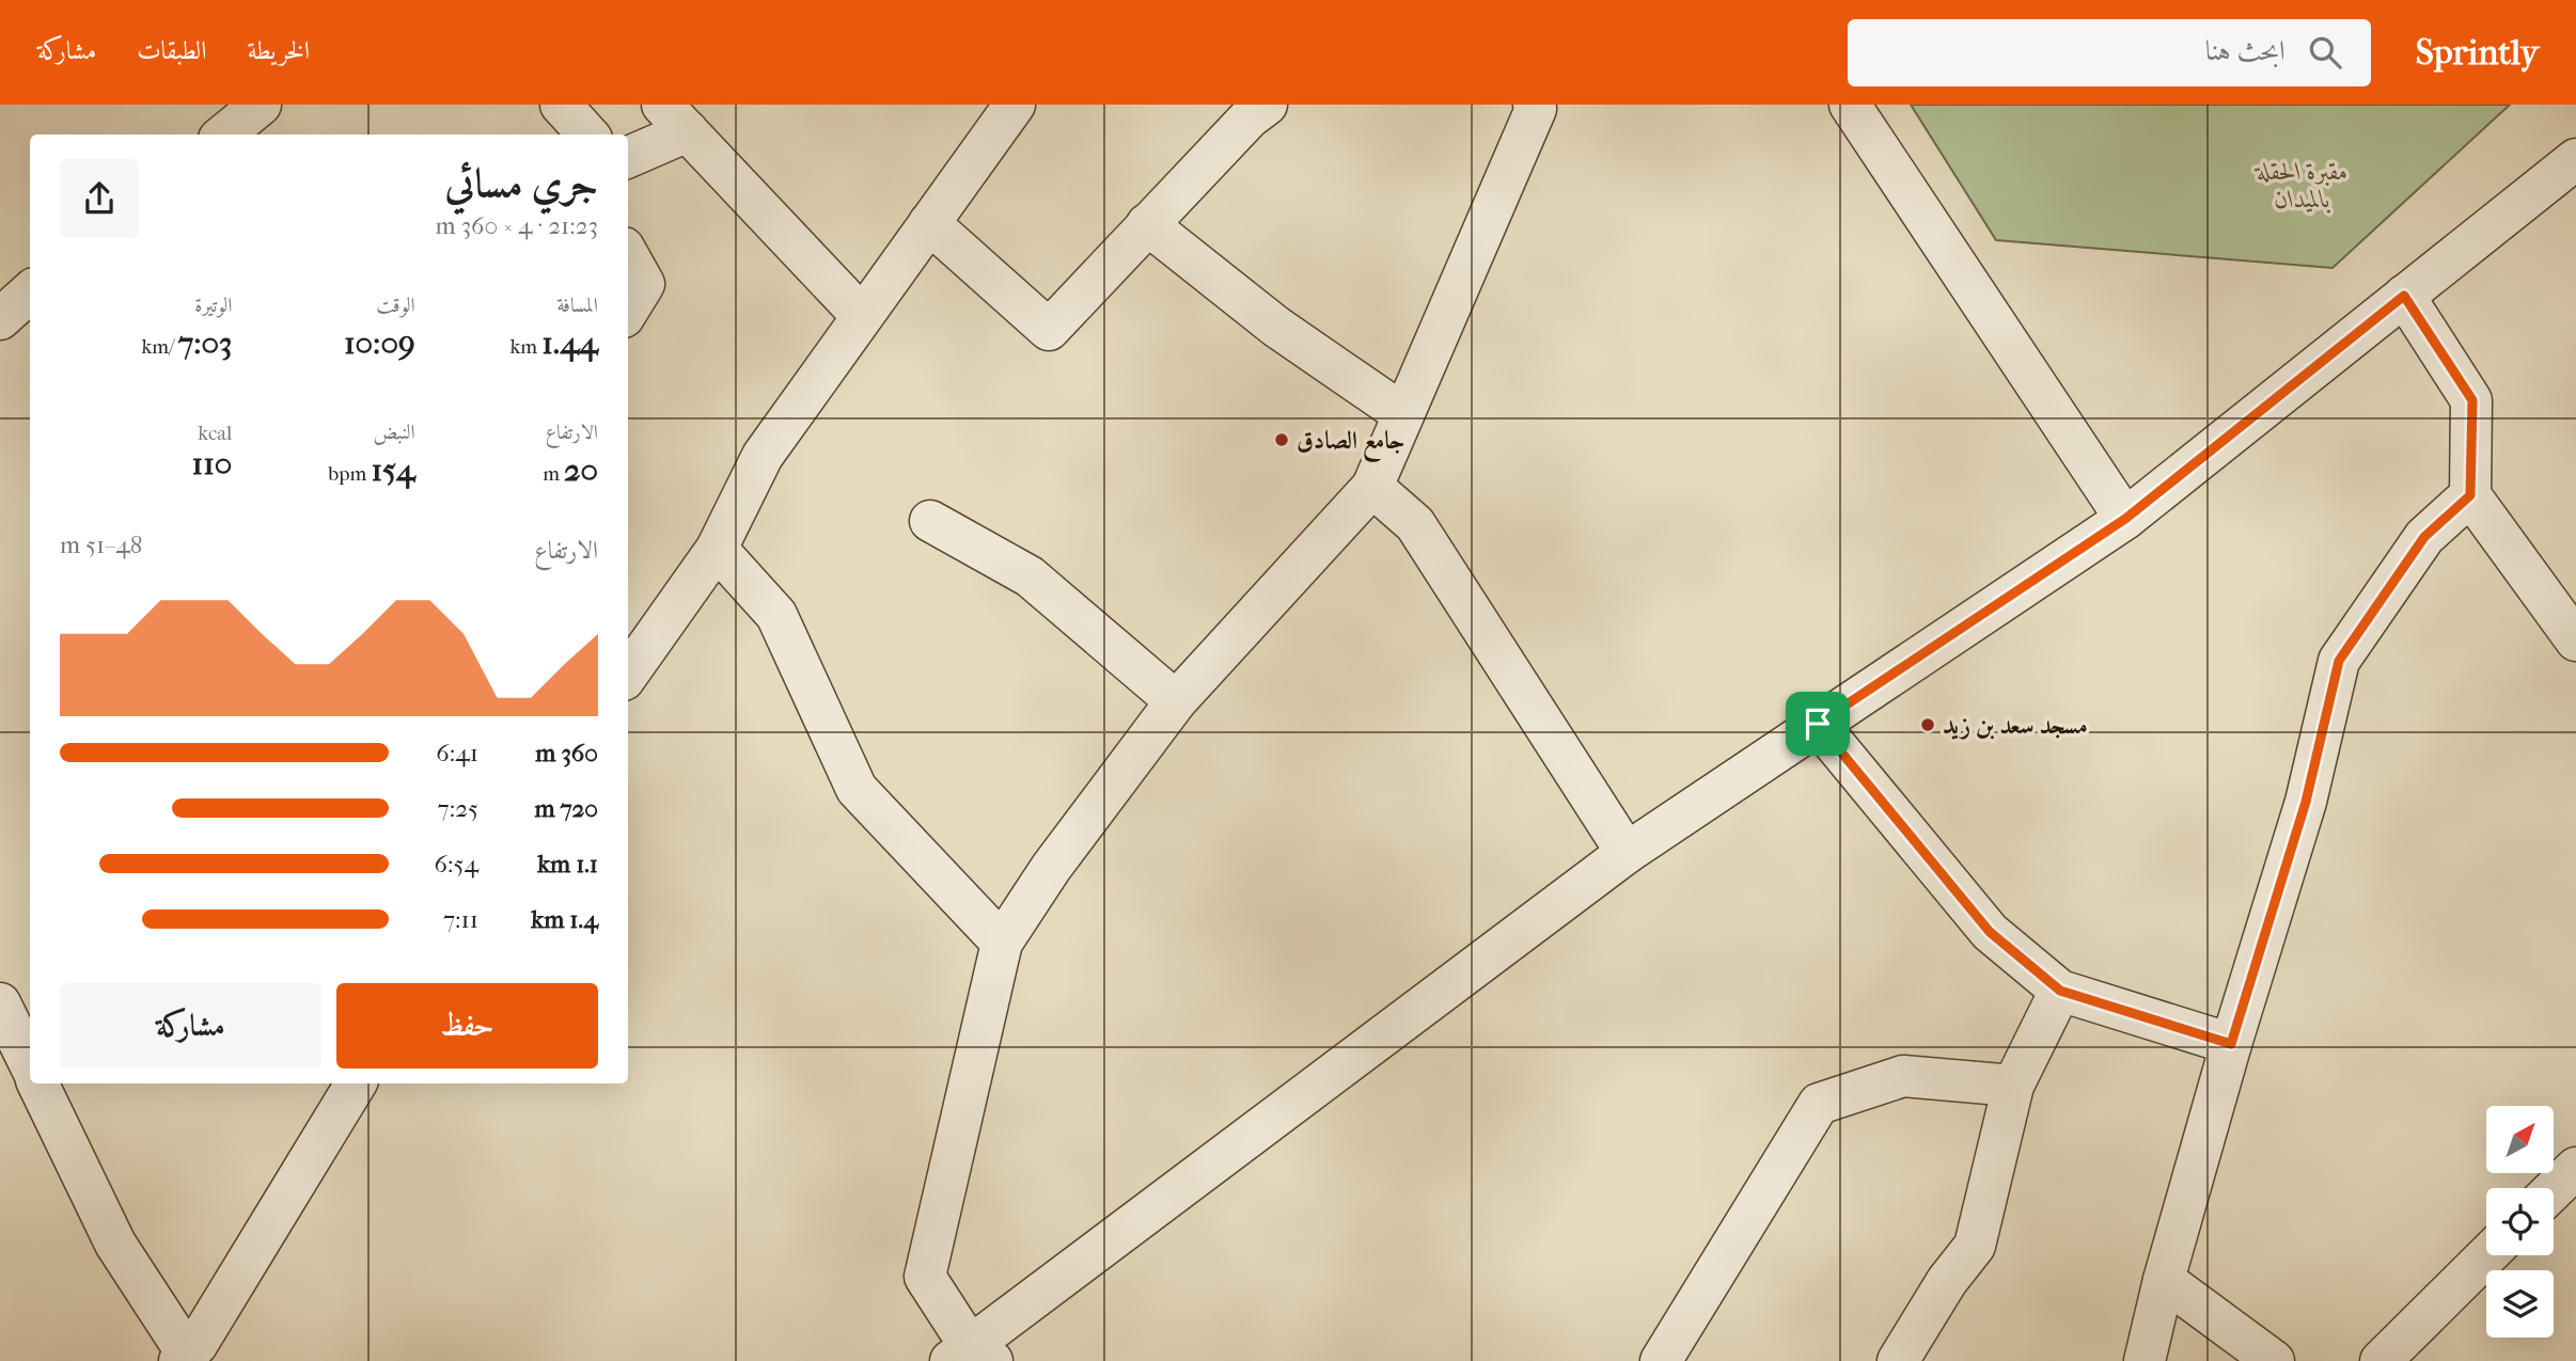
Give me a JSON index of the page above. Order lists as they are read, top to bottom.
{
  "parks": ["مقبرة الحقلة بالميدان"],
  "places": ["جامع الصادق", "مسجد سعد بن زيد"],
  "north": "top right",
  "page": {
    "header": "Sprintly",
    "search": "ابحث هنا",
    "nav": ["الخريطة", "الطبقات", "مشاركة"],
    "heading": ["جري مسائي", "21:23 · 4 × 360 m"],
    "stats": [
      ["المسافة", "1.44 km"],
      ["الوقت", "10:09"],
      ["الوتيرة", "7:03 /km"],
      ["الارتفاع", "20 m"],
      ["النبض", "154 bpm"],
      ["kcal", "110"]
    ],
    "chart": ["الارتفاع", "48–51 m"],
    "list": [
      {
        "name": "360 m",
        "note": "6:41"
      },
      {
        "name": "720 m",
        "note": "7:25"
      },
      {
        "name": "1.1 km",
        "note": "6:54"
      },
      {
        "name": "1.4 km",
        "note": "7:11"
      }
    ],
    "buttons": ["حفظ", "مشاركة"]
  }
}
